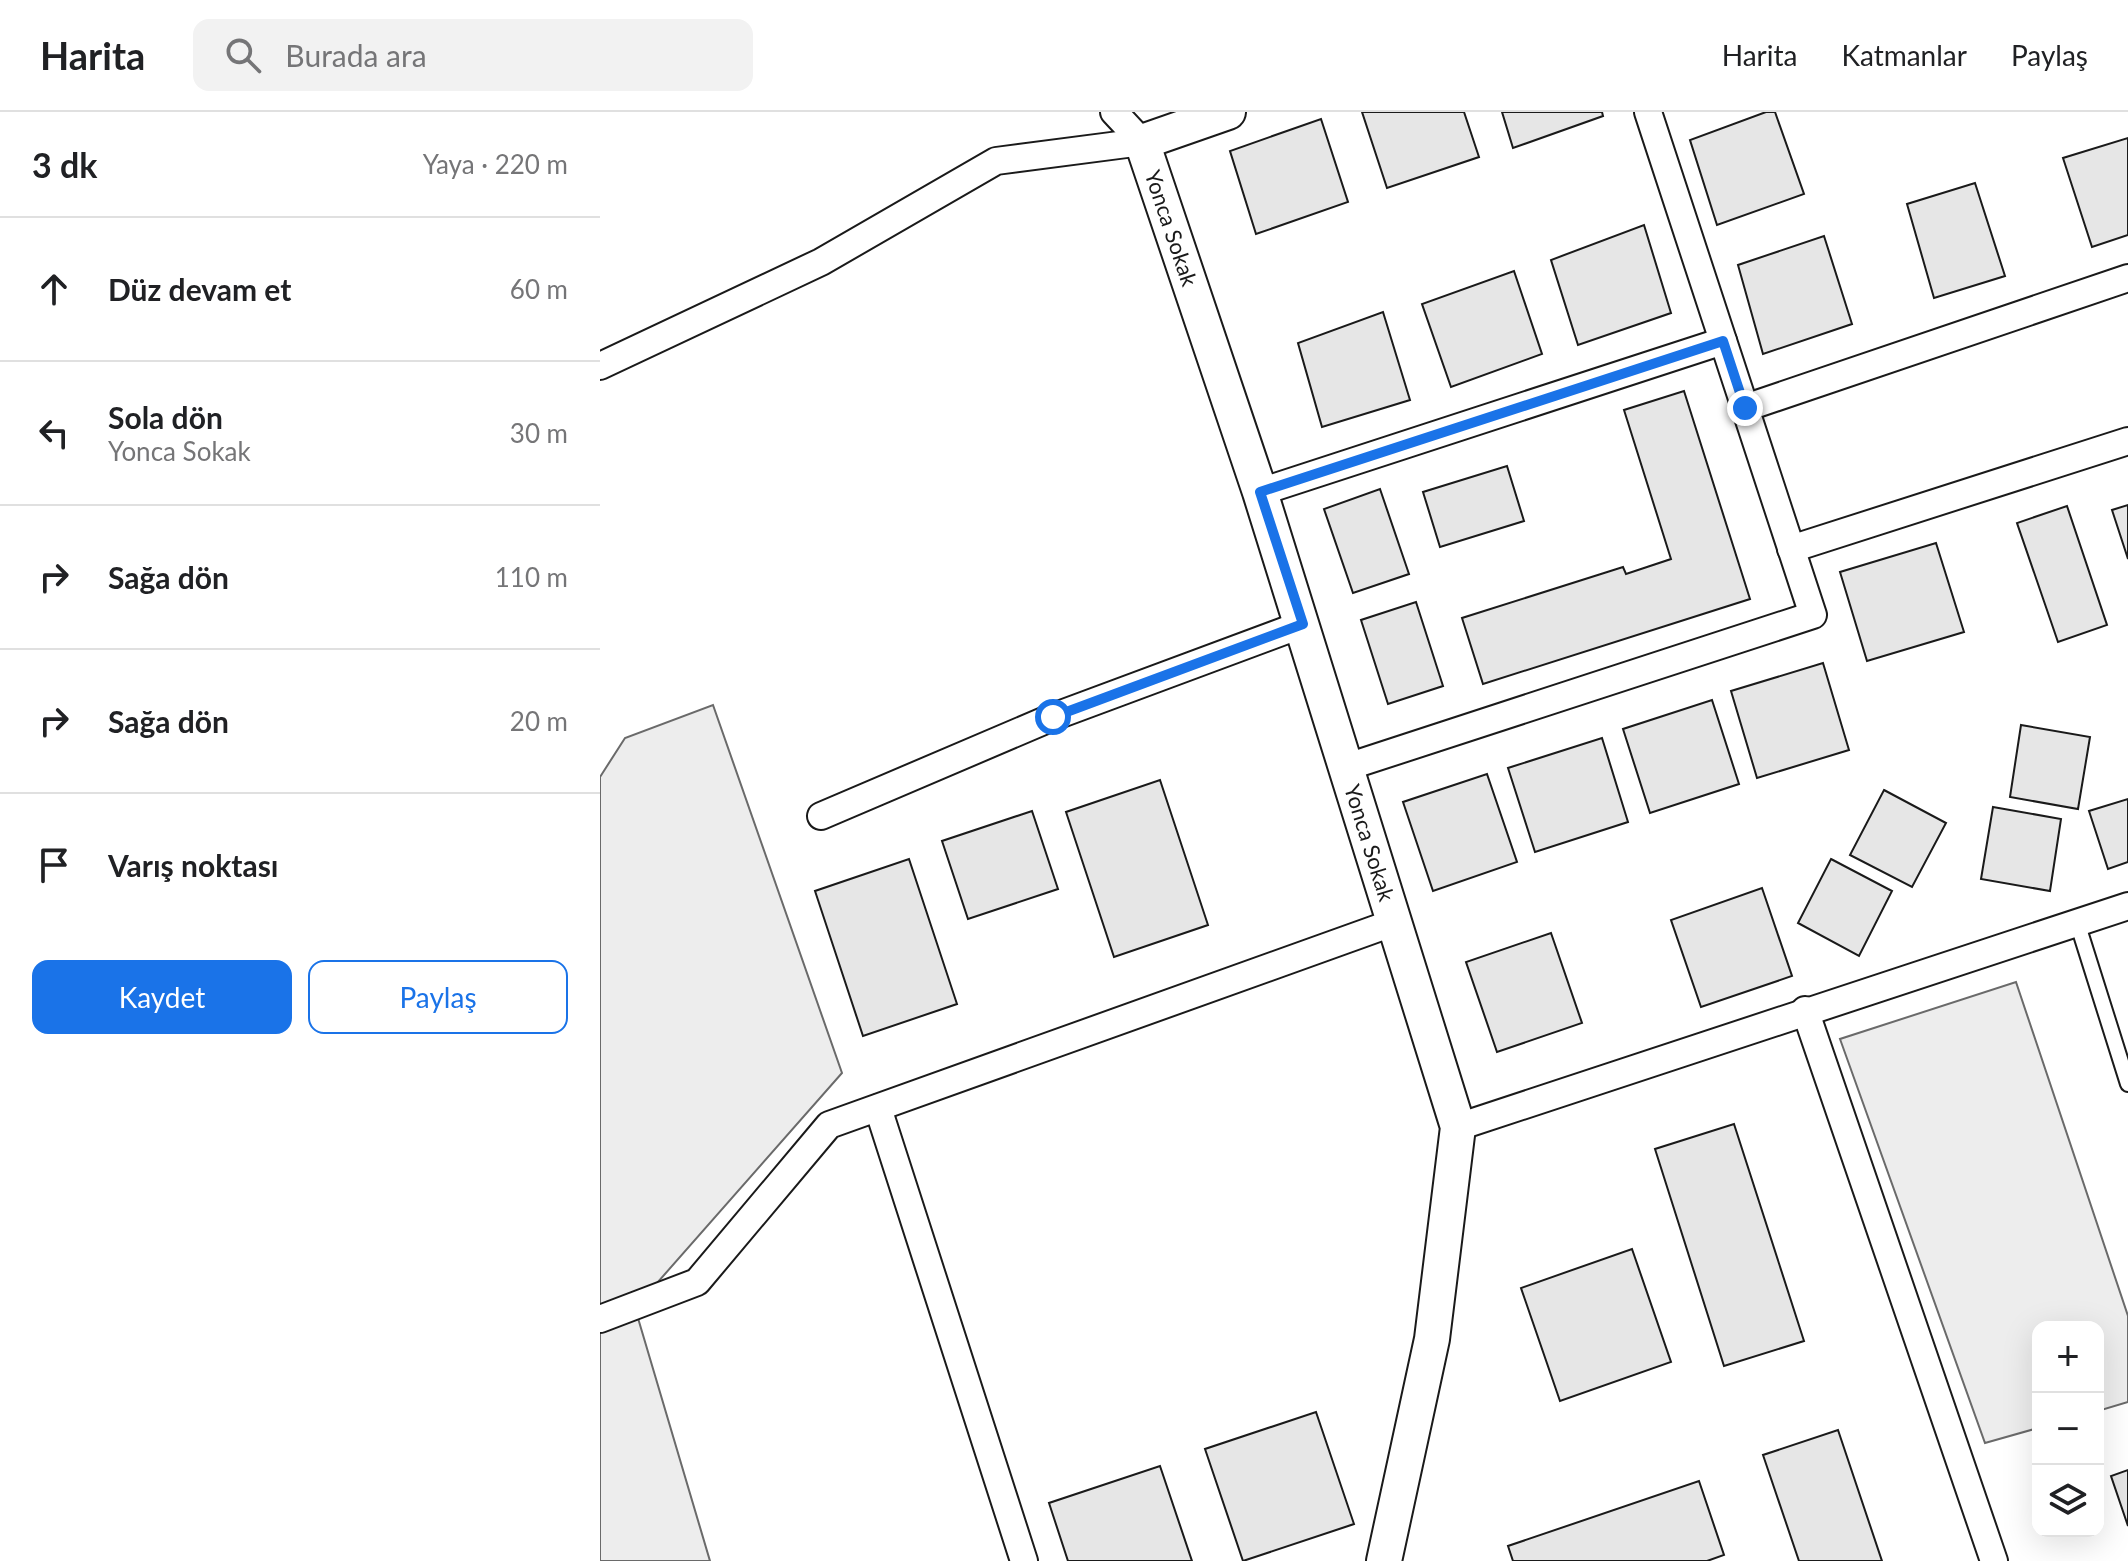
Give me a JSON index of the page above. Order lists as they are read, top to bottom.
{
  "streets": {
    "street": ["Yonca Sokak"]
  },
  "page": {
    "header": "Harita",
    "search": "Burada ara",
    "nav": ["Harita", "Katmanlar", "Paylaş"],
    "heading": ["3 dk", "Yaya · 220 m"],
    "list": [
      ["Düz devam et", "60 m"],
      ["Sola dön", "Yonca Sokak", "30 m"],
      ["Sağa dön", "110 m"],
      ["Sağa dön", "20 m"],
      "Varış noktası"
    ],
    "buttons": ["Kaydet", "Paylaş"],
    "map_buttons": ["+", "−"]
  }
}
